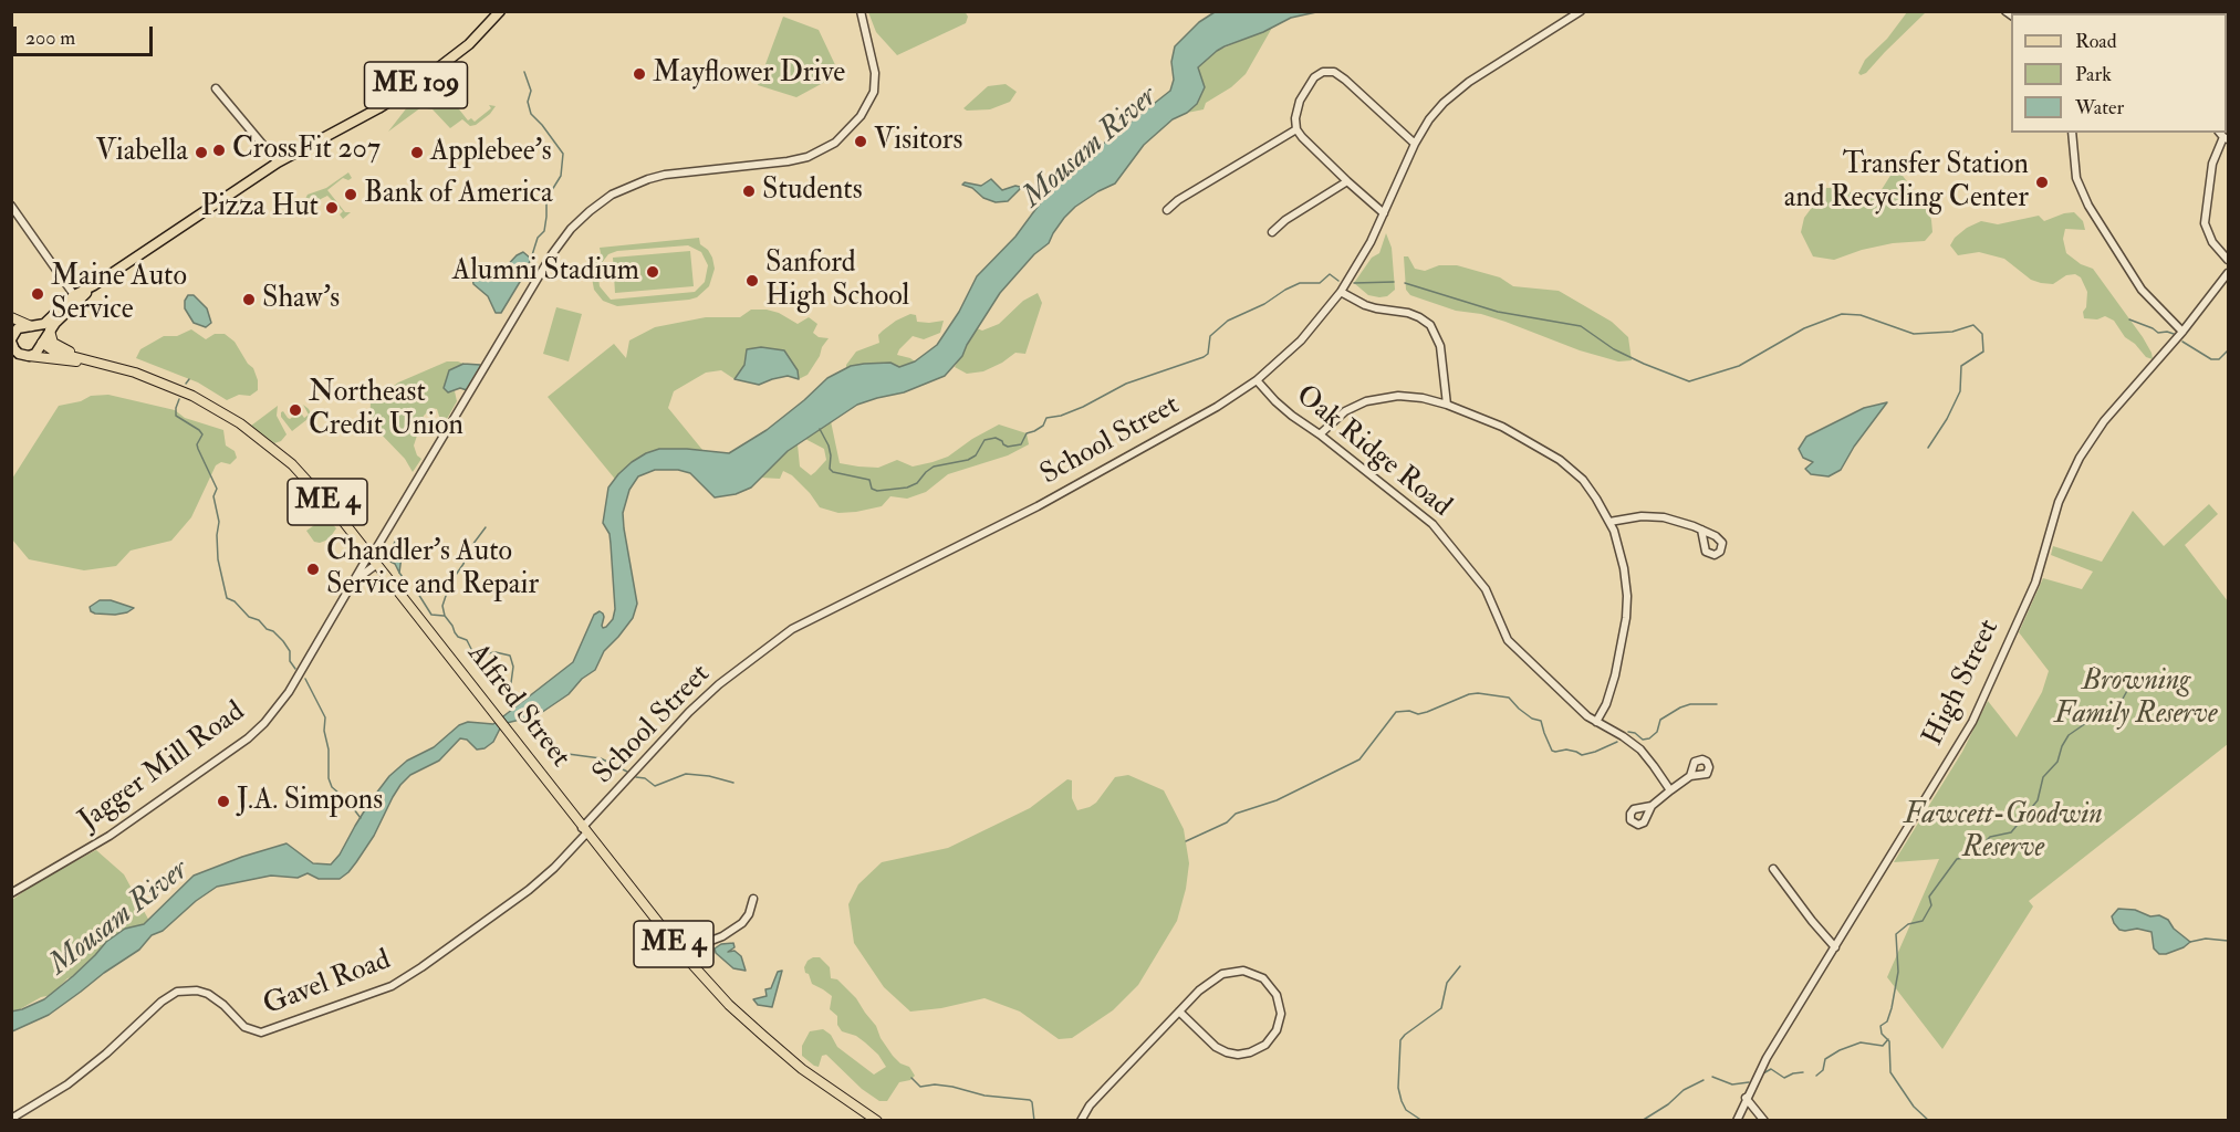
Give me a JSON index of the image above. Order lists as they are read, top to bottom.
{
  "streets": {
    "highway": ["ME 109"],
    "main road": ["ME 4", "Alfred Street"],
    "street": [
      "School Street",
      "Oak Ridge Road",
      "High Street",
      "Jagger Mill Road",
      "Gavel Road"
    ]
  },
  "crossings": [
    ["ME 109", "Alfred Street"],
    ["School Street", "Oak Ridge Road"],
    ["School Street", "Alfred Street"],
    ["School Street", "Gavel Road"],
    ["Alfred Street", "Jagger Mill Road"],
    ["Alfred Street", "Gavel Road"]
  ],
  "water": ["Mousam River"],
  "parks": ["Browning Family Reserve", "Fawcett-Goodwin Reserve"],
  "places": [
    "Mayflower Drive",
    "Visitors",
    "CrossFit 207",
    "Viabella",
    "Applebee's",
    "Transfer Station and Recycling Center",
    "Students",
    "Bank of America",
    "Pizza Hut",
    "Alumni Stadium",
    "Sanford High School",
    "Maine Auto Service",
    "Shaw's",
    "Northeast Credit Union",
    "Chandler's Auto Service and Repair",
    "J.A. Simpons"
  ],
  "legend": ["Road", "Park", "Water"],
  "scale_bar": "200 m"
}
